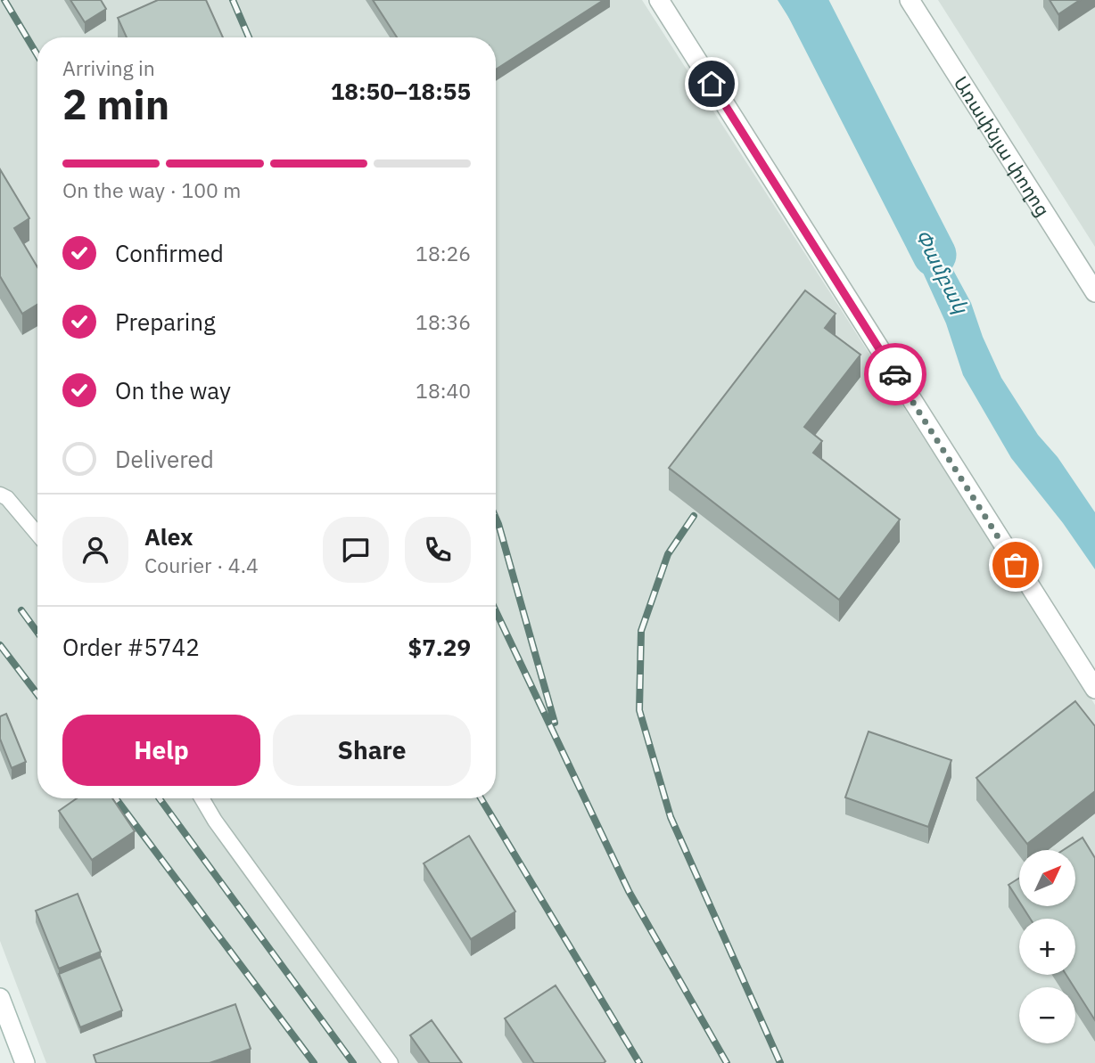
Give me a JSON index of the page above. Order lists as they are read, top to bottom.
{
  "streets": {
    "street": ["Առափնյա փողոց"]
  },
  "water": ["Փամբակ"],
  "north": "top right",
  "page": {
    "heading": ["2 min", "Arriving in", "18:50–18:55"],
    "panel": [
      "Alex",
      "Courier · 4.4",
      "Order #5742",
      "$7.29"
    ],
    "bar": "On the way · 100 m",
    "list": [
      ["Confirmed", "18:26"],
      ["Preparing", "18:36"],
      ["On the way", "18:40"],
      "Delivered"
    ],
    "buttons": ["Help", "Share"],
    "map_buttons": ["+", "−"]
  }
}
